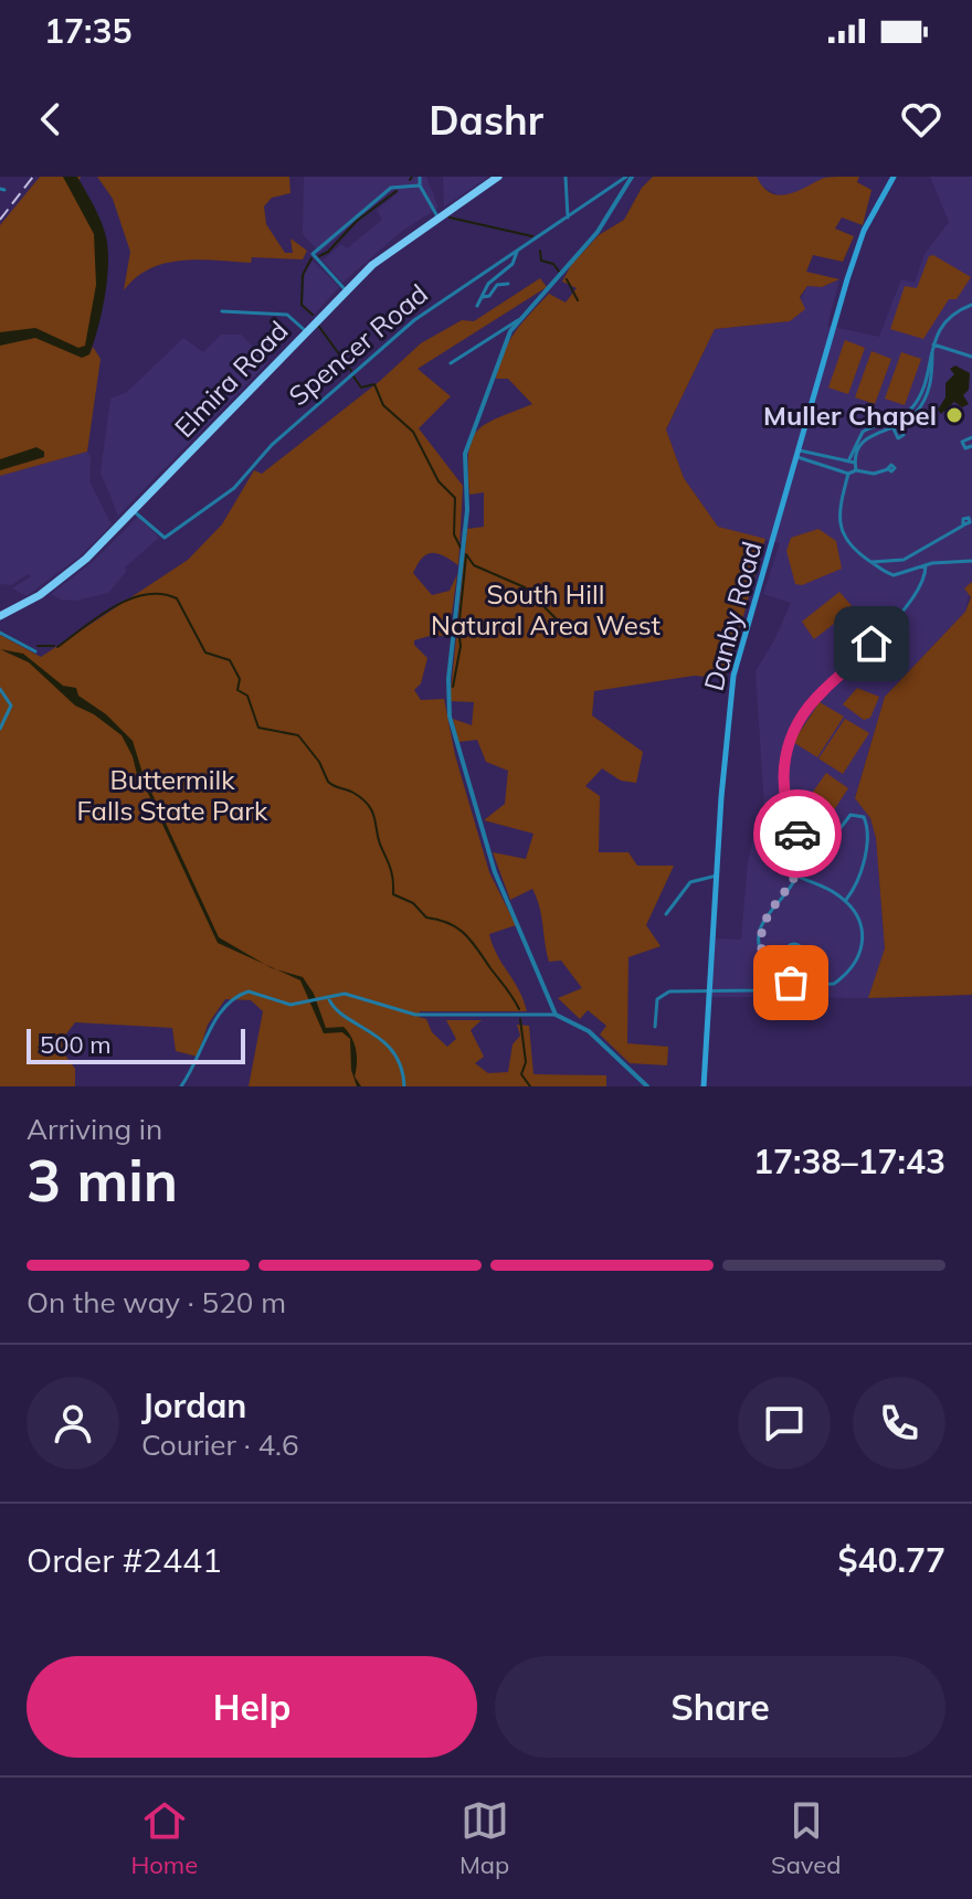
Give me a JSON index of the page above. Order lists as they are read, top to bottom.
{
  "streets": {
    "highway": ["Elmira Road"],
    "main road": ["Danby Road"],
    "street": ["Spencer Road"]
  },
  "crossings": [
    ["Spencer Road", "Elmira Road"]
  ],
  "parks": ["South Hill Natural Area West", "Buttermilk Falls State Park"],
  "places": ["Muller Chapel"],
  "scale_bar": "500 m",
  "page": {
    "status": "17:35",
    "header": "Dashr",
    "scale": "500 m",
    "heading": ["3 min", "Arriving in", "17:38–17:43"],
    "panel": [
      "Jordan",
      "Courier · 4.6",
      "Order #2441",
      "$40.77"
    ],
    "bar": "On the way · 520 m",
    "buttons": ["Help", "Share"],
    "tabs": ["Home", "Map", "Saved"]
  }
}
